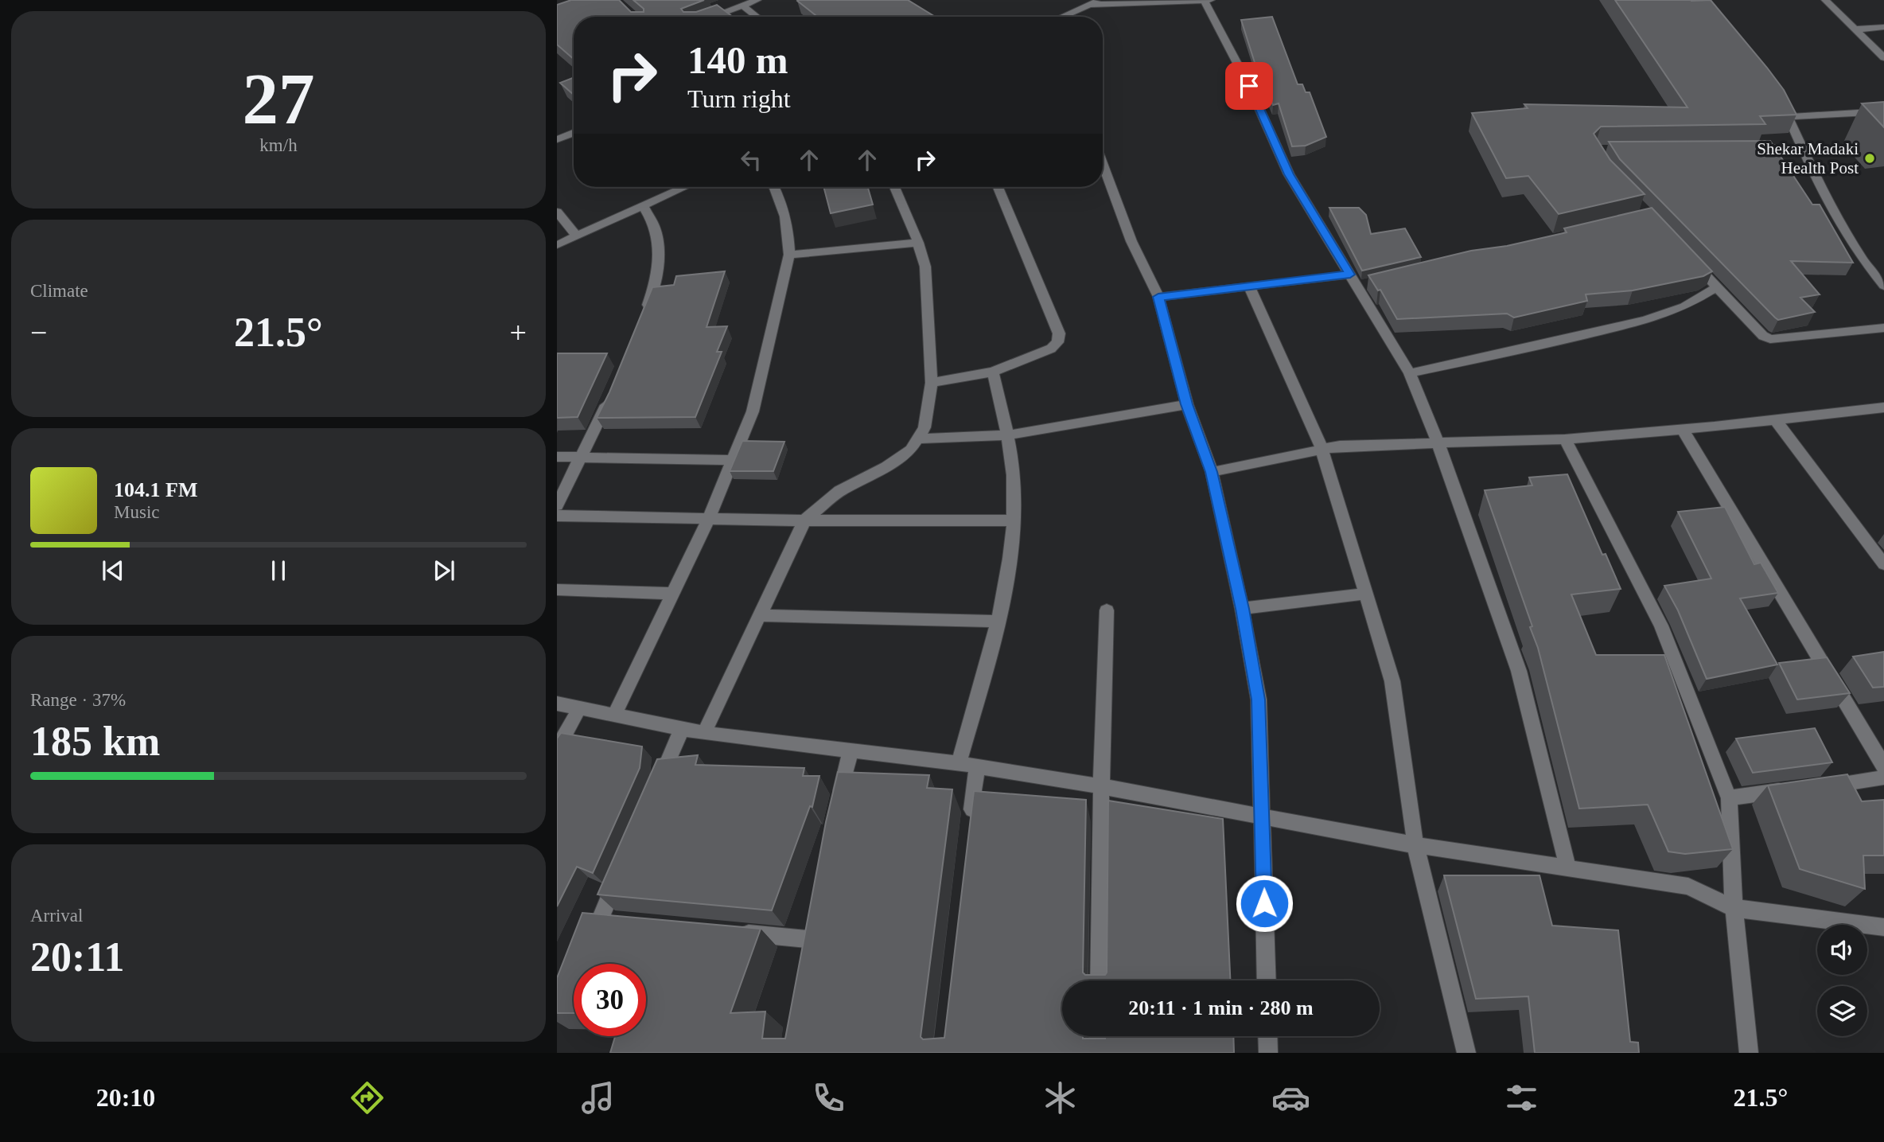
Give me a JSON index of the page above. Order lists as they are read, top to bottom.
{
  "places": ["Shekar Madaki Health Post"],
  "page": {
    "tile": [
      ["27", "km/h"],
      "Climate",
      ["Range · 37%", "185 km"],
      ["Arrival", "20:11"]
    ],
    "turn": ["140 m", "Turn right"],
    "heat": ["−", "21.5°", "+"],
    "song": ["104.1 FM", "Music"],
    "limit": "30",
    "trip": "20:11 · 1 min · 280 m",
    "tabs": ["20:10", "21.5°"]
  }
}
